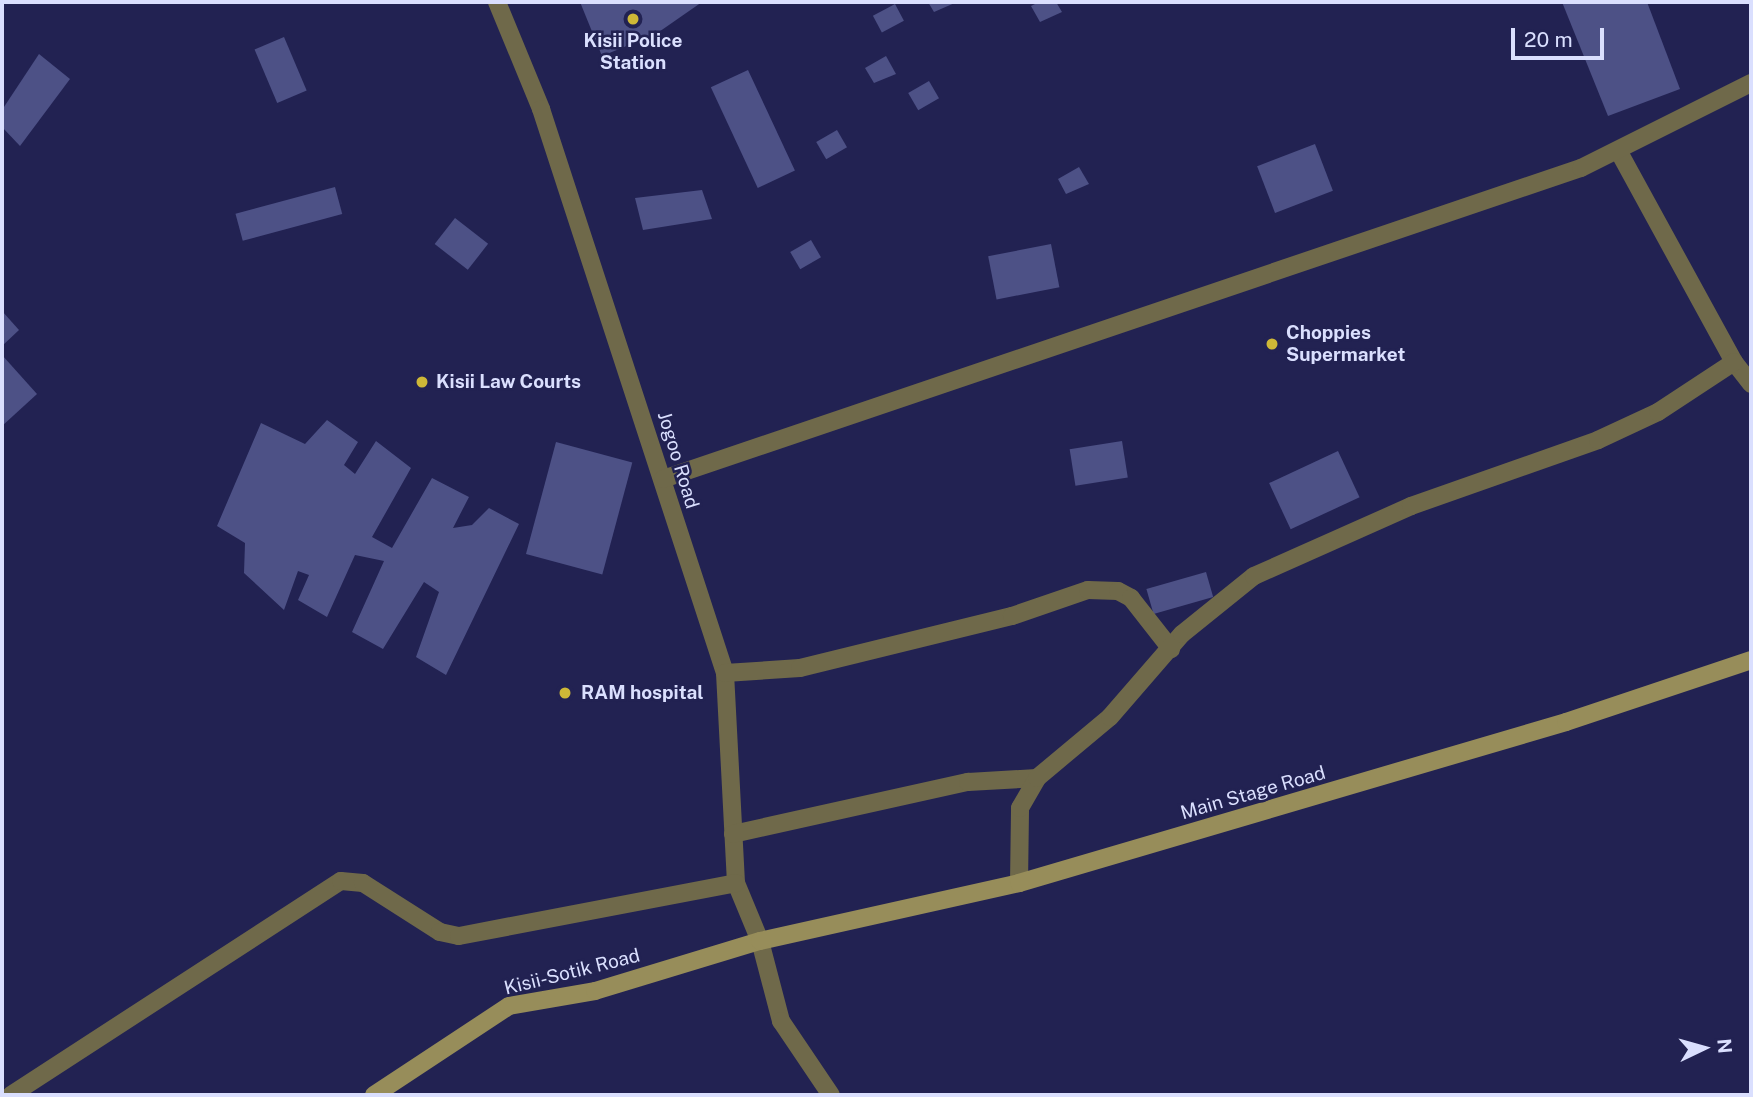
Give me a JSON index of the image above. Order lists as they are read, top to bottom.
{
  "streets": {
    "street": ["Jogoo Road", "Main Stage Road", "Kisii-Sotik Road"]
  },
  "crossings": [
    ["Jogoo Road", "Main Stage Road"],
    ["Jogoo Road", "Kisii-Sotik Road"],
    ["Main Stage Road", "Kisii-Sotik Road"]
  ],
  "places": [
    "Kisii Police Station",
    "Choppies Supermarket",
    "Kisii Law Courts",
    "RAM hospital"
  ],
  "scale_bar": "20 m",
  "north": "right"
}
